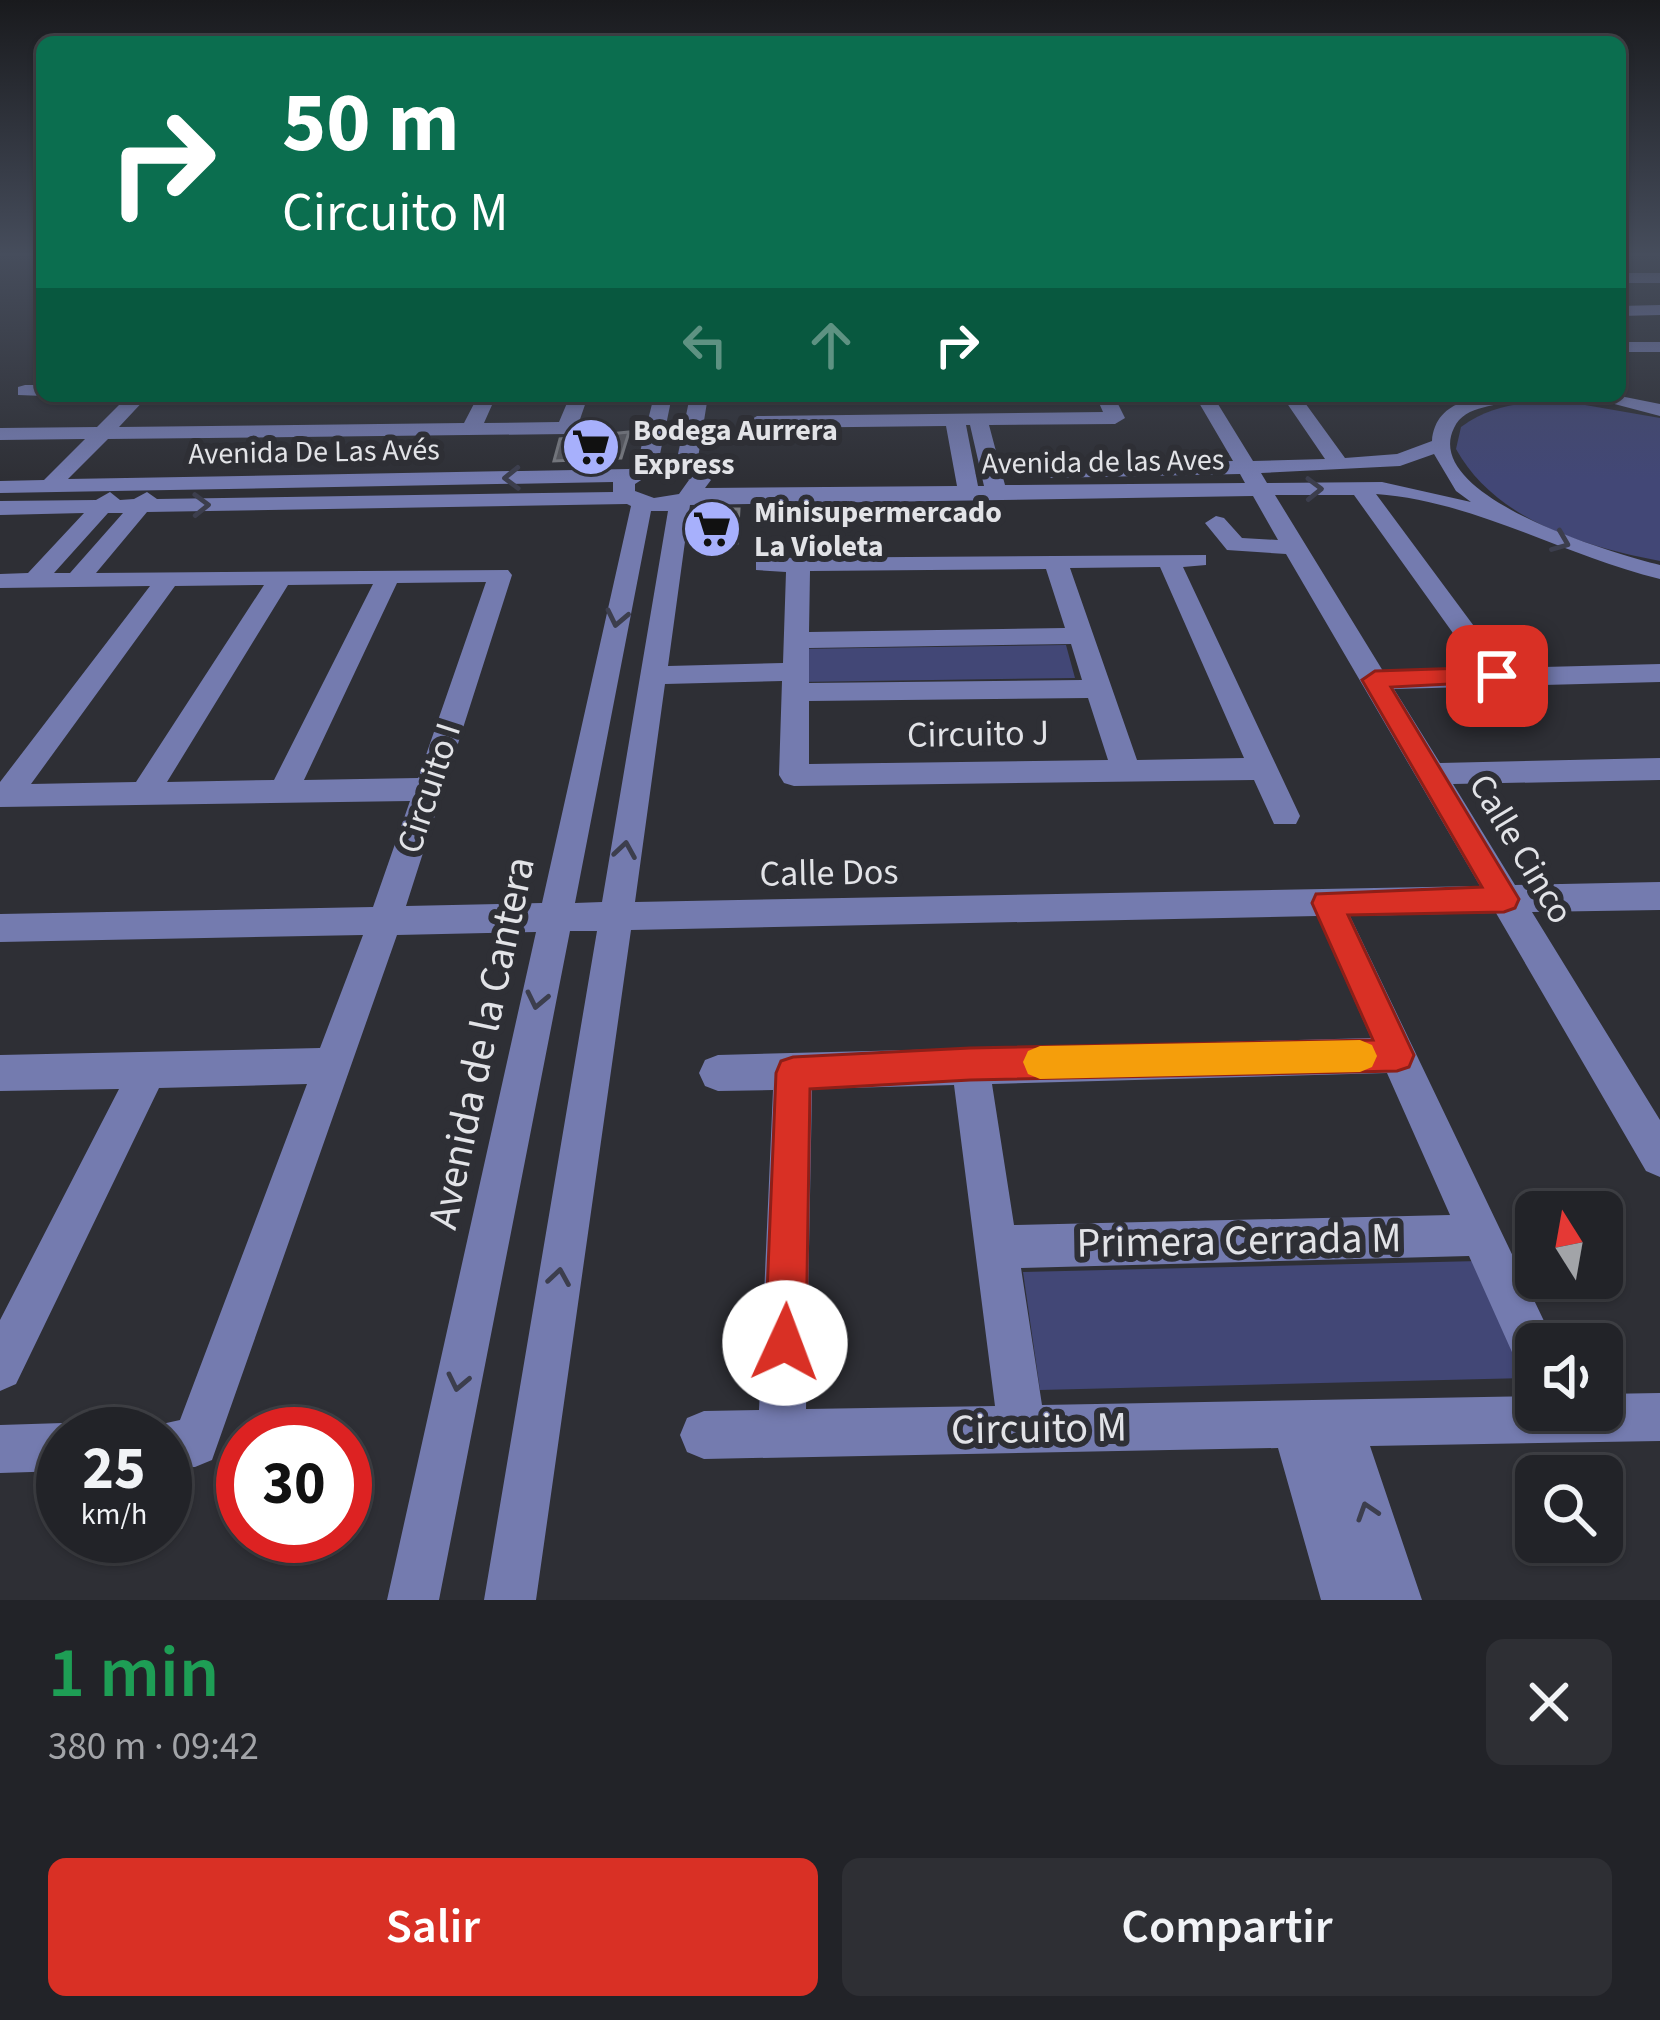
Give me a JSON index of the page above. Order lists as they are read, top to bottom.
{
  "streets": {
    "street": [
      "Avenida De Las Avés",
      "Avenida de las Aves",
      "Circuito J",
      "Circuito I",
      "Calle Cinco",
      "Calle Dos",
      "Avenida de la Cantera",
      "Primera Cerrada M",
      "Circuito M"
    ]
  },
  "crossings": [
    ["Avenida De Las Avés", "Avenida de la Cantera"],
    ["Avenida de las Aves", "Calle Cinco"],
    ["Circuito I", "Calle Dos"],
    ["Calle Cinco", "Calle Dos"],
    ["Calle Dos", "Avenida de la Cantera"]
  ],
  "places": {
    "supermarket": ["Bodega Aurrera Express", "Minisupermercado La Violeta"]
  },
  "north": "top",
  "page": {
    "turn": ["50 m", "Circuito M"],
    "speed": "25 km/h",
    "limit": "30",
    "heading": ["1 min", "380 m · 09:42"],
    "buttons": ["Salir", "Compartir"]
  }
}
